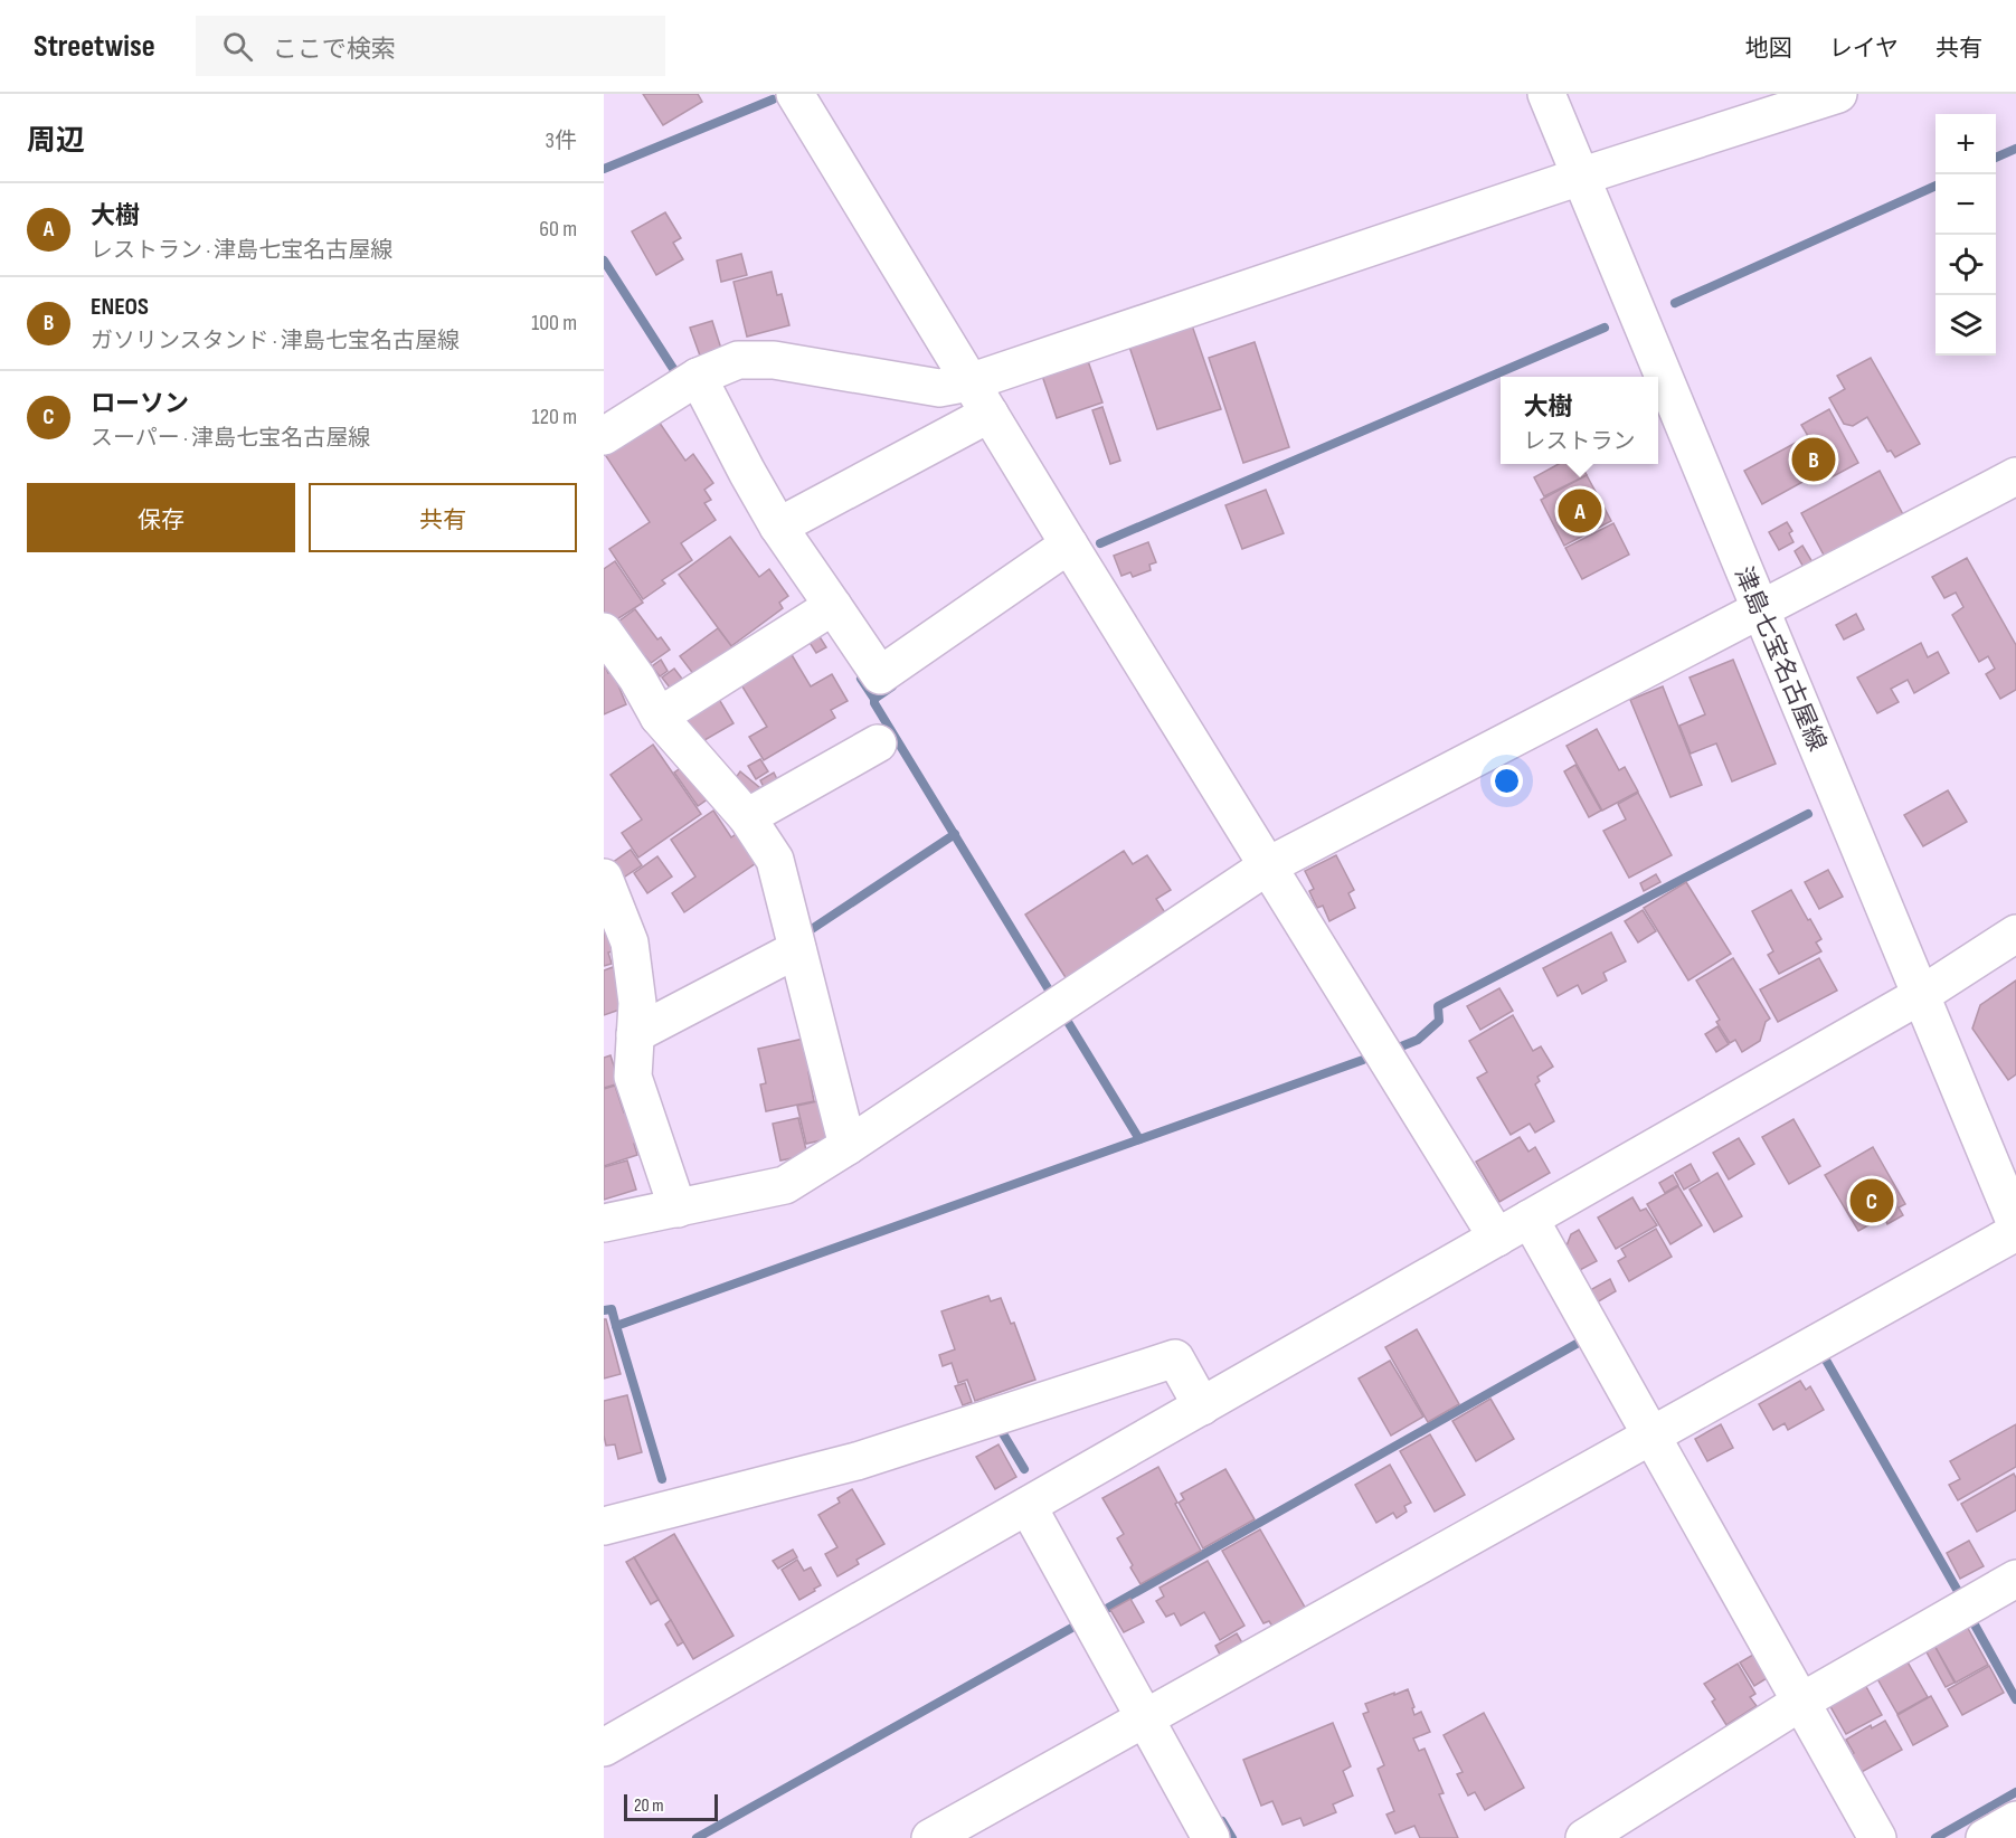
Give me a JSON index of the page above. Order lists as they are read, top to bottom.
{
  "streets": {
    "street": ["津島七宝名古屋線"]
  },
  "scale_bar": "20 m",
  "page": {
    "header": "Streetwise",
    "search": "ここで検索",
    "nav": ["地図", "レイヤ", "共有"],
    "heading": ["周辺", "3件"],
    "map_buttons": ["+", "−"],
    "list": [
      {
        "mark": "A",
        "name": "大樹",
        "note": "レストラン · 津島七宝名古屋線",
        "value": "60 m"
      },
      {
        "mark": "B",
        "name": "ENEOS",
        "note": "ガソリンスタンド · 津島七宝名古屋線",
        "value": "100 m"
      },
      {
        "mark": "C",
        "name": "ローソン",
        "note": "スーパー · 津島七宝名古屋線",
        "value": "120 m"
      }
    ],
    "popup": ["大樹", "レストラン"],
    "pins": ["B", "A", "C"],
    "buttons": ["保存", "共有"],
    "scale": "20 m"
  }
}
